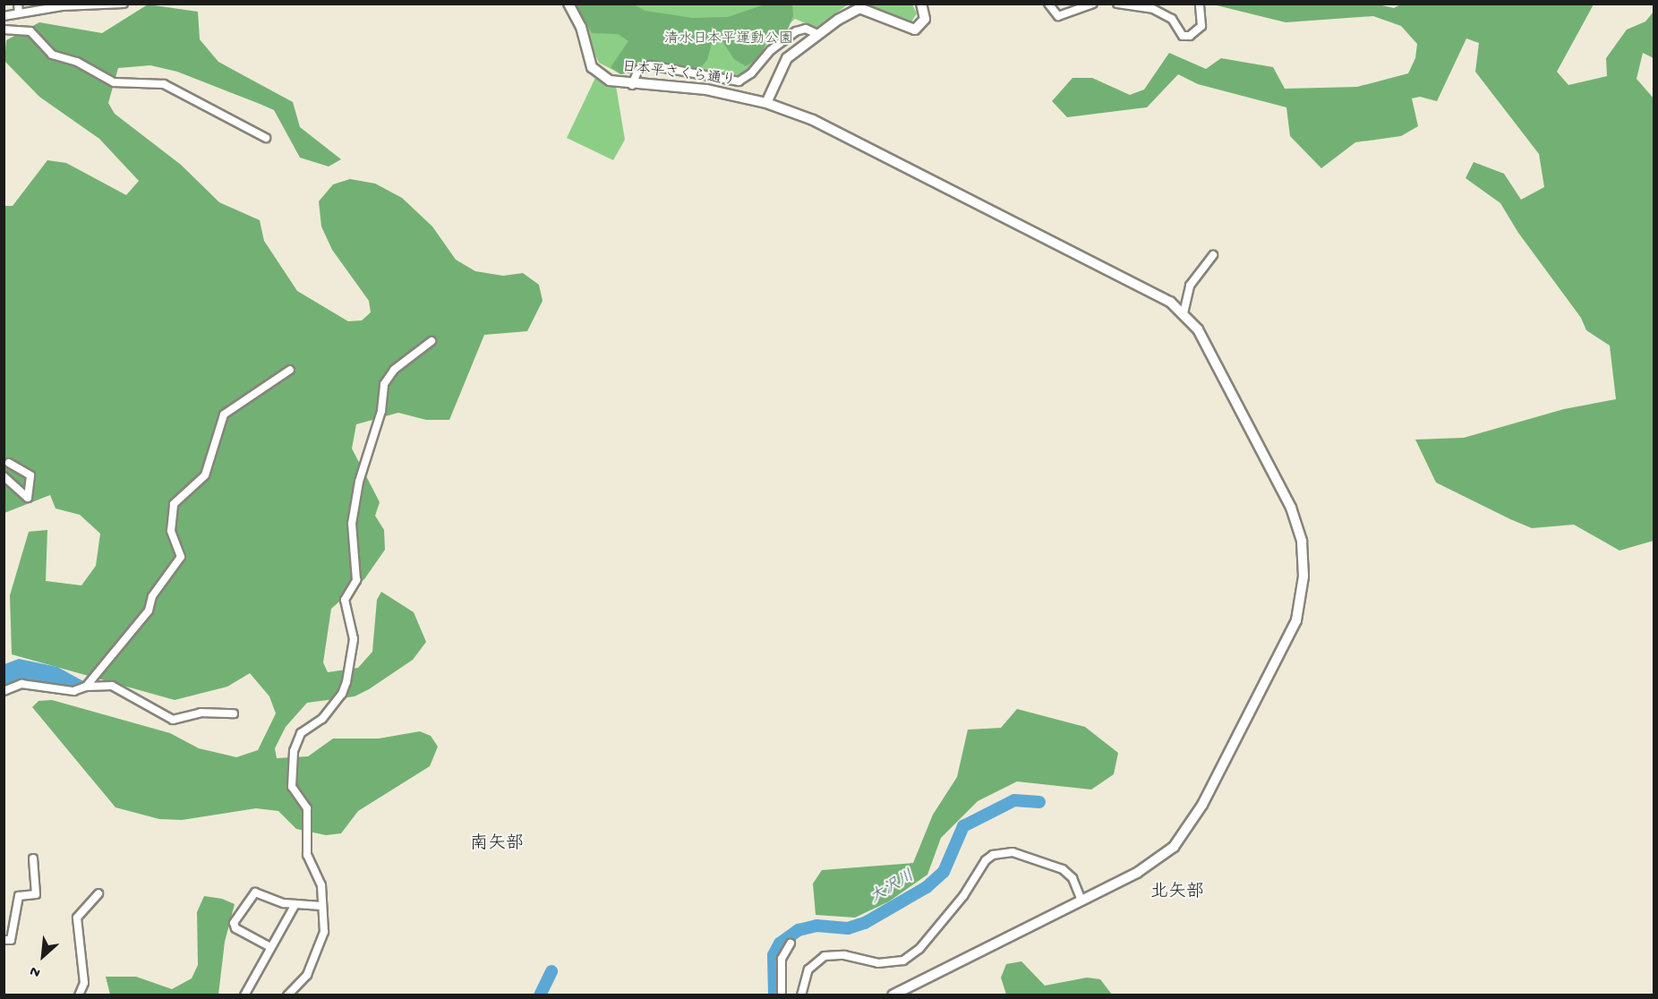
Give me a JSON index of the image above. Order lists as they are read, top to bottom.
{
  "streets": {
    "street": ["日本平さくら通り"]
  },
  "districts": ["南矢部", "北矢部"],
  "water": ["大沢川"],
  "parks": ["清水日本平運動公園"],
  "north": "bottom left"
}
